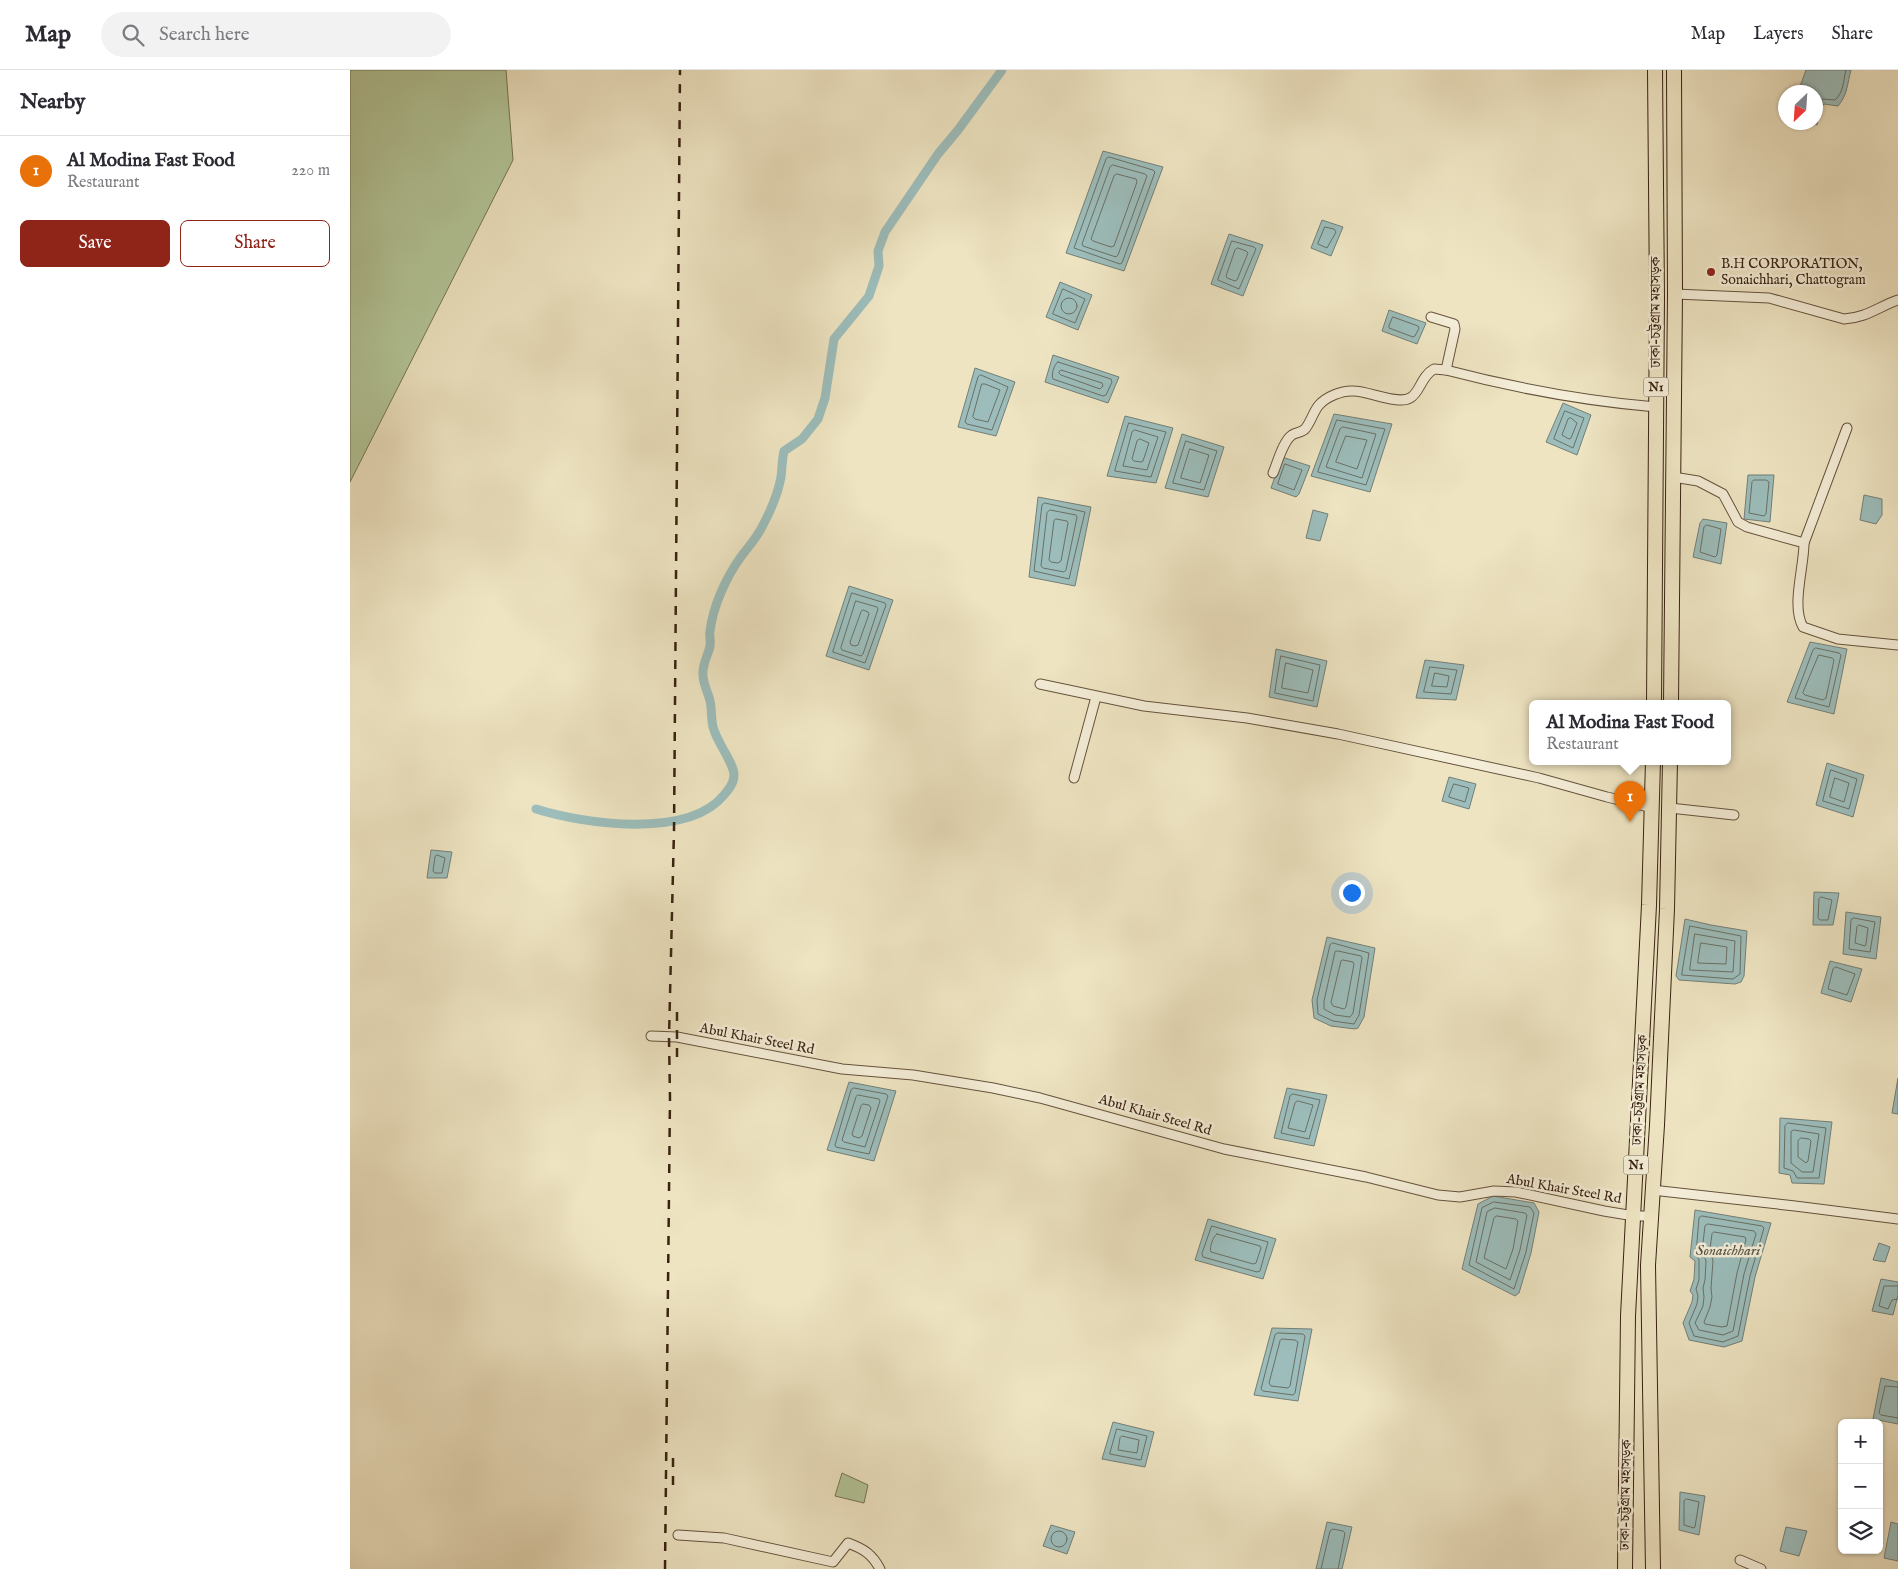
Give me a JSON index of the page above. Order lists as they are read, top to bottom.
{
  "streets": {
    "highway": ["ঢাকা-চট্টগ্রাম মহাসড়ক", "N1"],
    "street": ["Abul Khair Steel Rd"]
  },
  "crossings": [
    ["ঢাকা-চট্টগ্রাম মহাসড়ক", "Abul Khair Steel Rd"]
  ],
  "water": ["Sonaichhari"],
  "places": ["B.H CORPORATION, Sonaichhari, Chattogram"],
  "north": "bottom left",
  "page": {
    "header": "Map",
    "search": "Search here",
    "nav": ["Map", "Layers", "Share"],
    "heading": "Nearby",
    "list": [
      {
        "mark": "1",
        "name": "Al Modina Fast Food",
        "note": "Restaurant",
        "value": "220 m"
      }
    ],
    "buttons": ["Save", "Share"],
    "popup": ["Al Modina Fast Food", "Restaurant"],
    "pins": "1",
    "map_buttons": ["+", "−"]
  }
}
